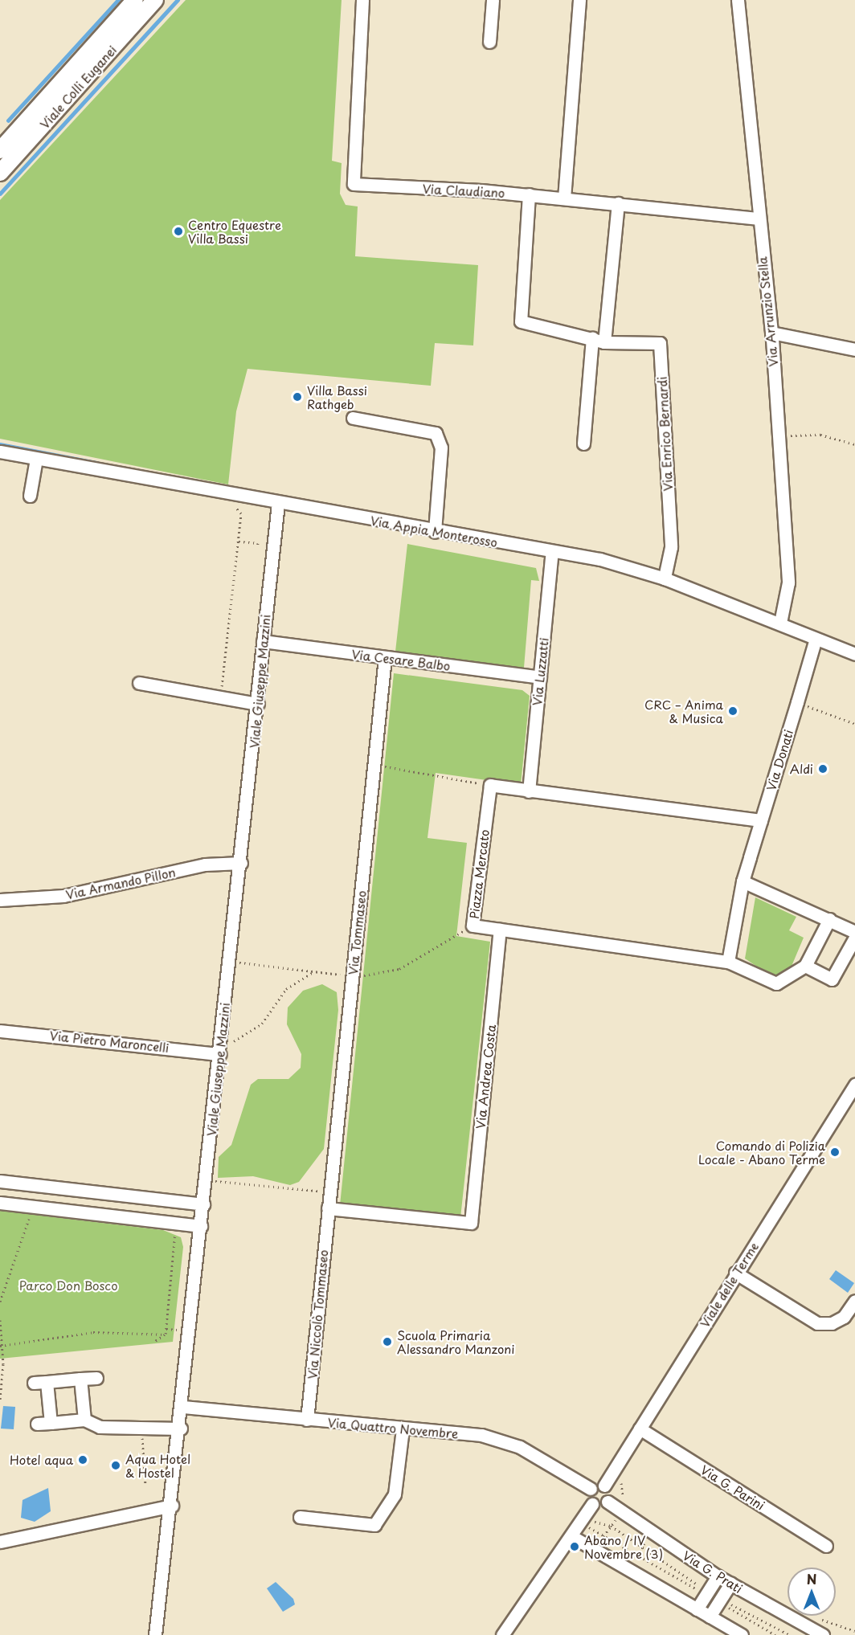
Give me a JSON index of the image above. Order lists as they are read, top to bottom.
{
  "streets": {
    "main road": ["Viale Colli Euganei"],
    "street": [
      "Via Claudiano",
      "Via Arrunzio Stella",
      "Via Enrico Bernardi",
      "Via Appia Monterosso",
      "Via Cesare Balbo",
      "Via Luzzatti",
      "Viale Giuseppe Mazzini",
      "Via Donati",
      "Piazza Mercato",
      "Via Armando Pillon",
      "Via Tommaseo",
      "Via Pietro Maroncelli",
      "Via Andrea Costa",
      "Viale delle Terme",
      "Via Niccolò Tommaseo",
      "Via Quattro Novembre",
      "Via G. Parini",
      "Via G. Prati"
    ]
  },
  "crossings": [
    ["Via Claudiano", "Via Arrunzio Stella"],
    ["Via Claudiano", "Via Enrico Bernardi"],
    ["Via Arrunzio Stella", "Via Appia Monterosso"],
    ["Via Enrico Bernardi", "Via Appia Monterosso"],
    ["Via Appia Monterosso", "Via Luzzatti"],
    ["Via Appia Monterosso", "Viale Giuseppe Mazzini"],
    ["Via Appia Monterosso", "Via Donati"],
    ["Via Cesare Balbo", "Via Luzzatti"],
    ["Via Cesare Balbo", "Viale Giuseppe Mazzini"],
    ["Via Cesare Balbo", "Via Tommaseo"],
    ["Viale Giuseppe Mazzini", "Via Armando Pillon"],
    ["Viale Giuseppe Mazzini", "Via Pietro Maroncelli"],
    ["Viale Giuseppe Mazzini", "Via Quattro Novembre"],
    ["Piazza Mercato", "Via Andrea Costa"],
    ["Via Tommaseo", "Via Andrea Costa"],
    ["Via Tommaseo", "Via Niccolò Tommaseo"],
    ["Via Andrea Costa", "Via Niccolò Tommaseo"],
    ["Viale delle Terme", "Via G. Parini"],
    ["Via Niccolò Tommaseo", "Via Quattro Novembre"]
  ],
  "parks": ["Parco Don Bosco"],
  "places": [
    "Centro Equestre Villa Bassi",
    "Villa Bassi Rathgeb",
    "CRC – Anima & Musica",
    "Aldi",
    "Comando di Polizia Locale - Abano Terme",
    "Scuola Primaria Alessandro Manzoni",
    "Hotel aqua",
    "Aqua Hotel & Hostel",
    "Abano / IV Novembre (3)"
  ],
  "north": "top"
}
